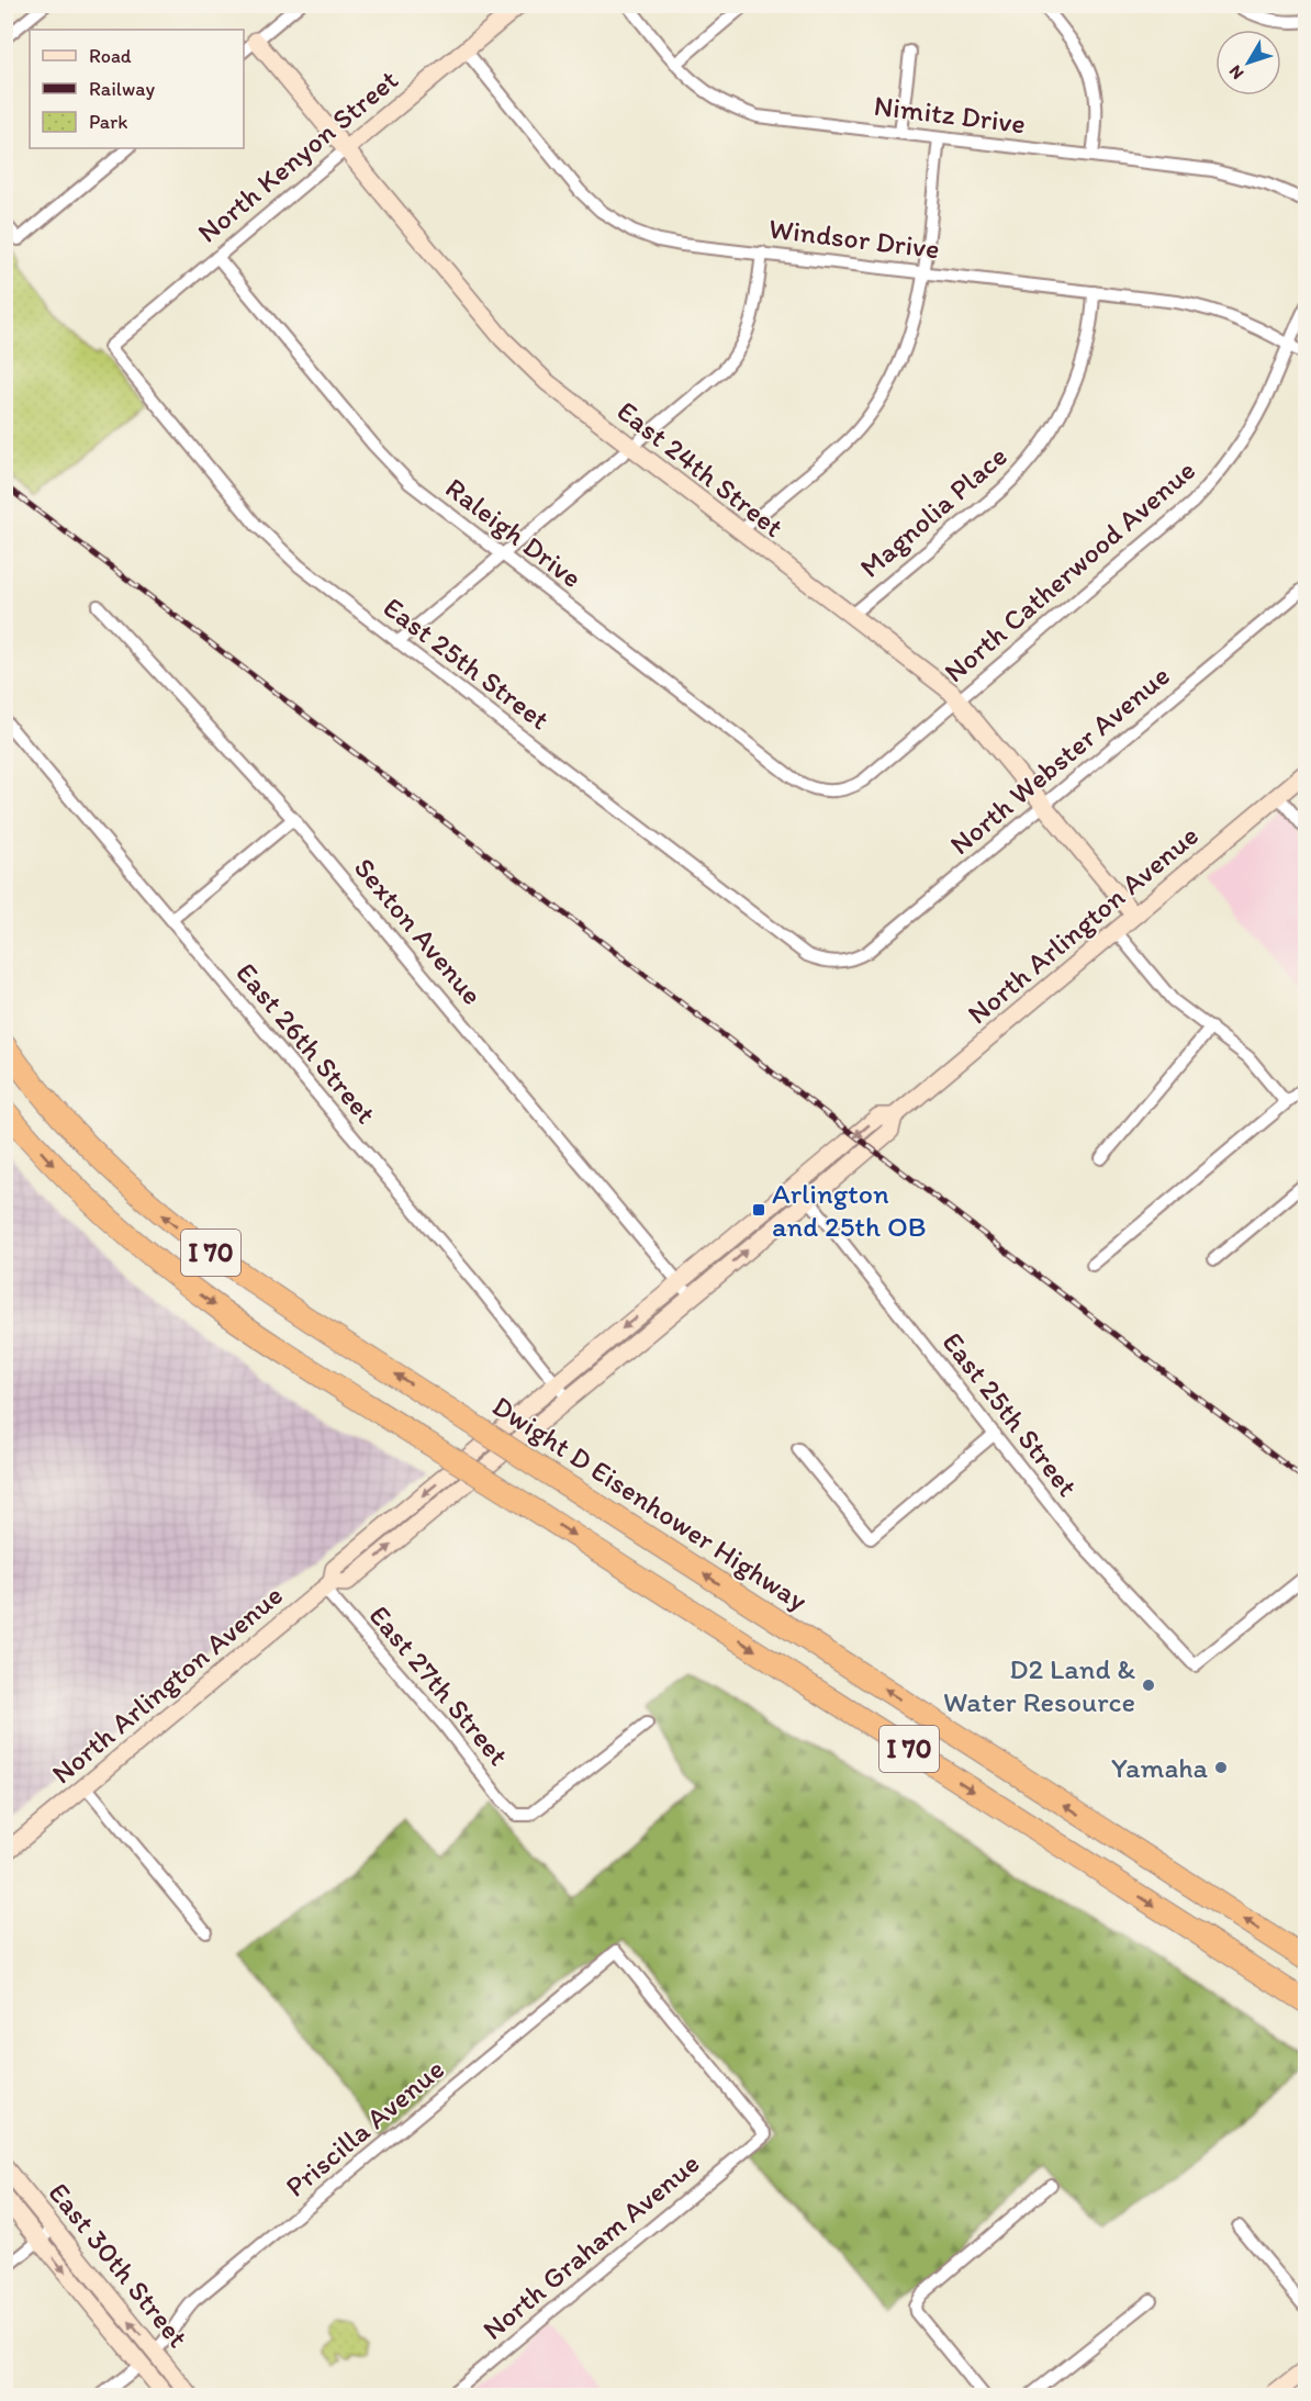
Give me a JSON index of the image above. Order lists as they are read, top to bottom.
{
  "streets": {
    "highway": ["I 70", "Dwight D Eisenhower Highway"],
    "main road": [
      "North Kenyon Street",
      "East 24th Street",
      "North Arlington Avenue",
      "East 30th Street"
    ],
    "street": [
      "Nimitz Drive",
      "Windsor Drive",
      "Magnolia Place",
      "Raleigh Drive",
      "North Catherwood Avenue",
      "East 25th Street",
      "North Webster Avenue",
      "Sexton Avenue",
      "East 26th Street",
      "East 27th Street",
      "Priscilla Avenue",
      "North Graham Avenue"
    ]
  },
  "crossings": [
    ["North Kenyon Street", "Windsor Drive"],
    ["North Kenyon Street", "East 24th Street"],
    ["North Kenyon Street", "Raleigh Drive"],
    ["North Kenyon Street", "East 25th Street"],
    ["Windsor Drive", "Magnolia Place"],
    ["Windsor Drive", "North Catherwood Avenue"],
    ["East 24th Street", "Magnolia Place"],
    ["East 24th Street", "North Catherwood Avenue"],
    ["East 24th Street", "North Webster Avenue"],
    ["East 24th Street", "North Arlington Avenue"],
    ["Raleigh Drive", "North Catherwood Avenue"],
    ["East 25th Street", "North Webster Avenue"],
    ["East 25th Street", "North Arlington Avenue"],
    ["North Arlington Avenue", "Sexton Avenue"],
    ["North Arlington Avenue", "East 26th Street"],
    ["North Arlington Avenue", "East 27th Street"],
    ["Priscilla Avenue", "North Graham Avenue"],
    ["Priscilla Avenue", "East 30th Street"]
  ],
  "places": {
    "transit": ["Arlington and 25th OB"],
    "other": ["D2 Land & Water Resource", "Yamaha"]
  },
  "legend": ["Road", "Railway", "Park"],
  "north": "bottom left"
}
